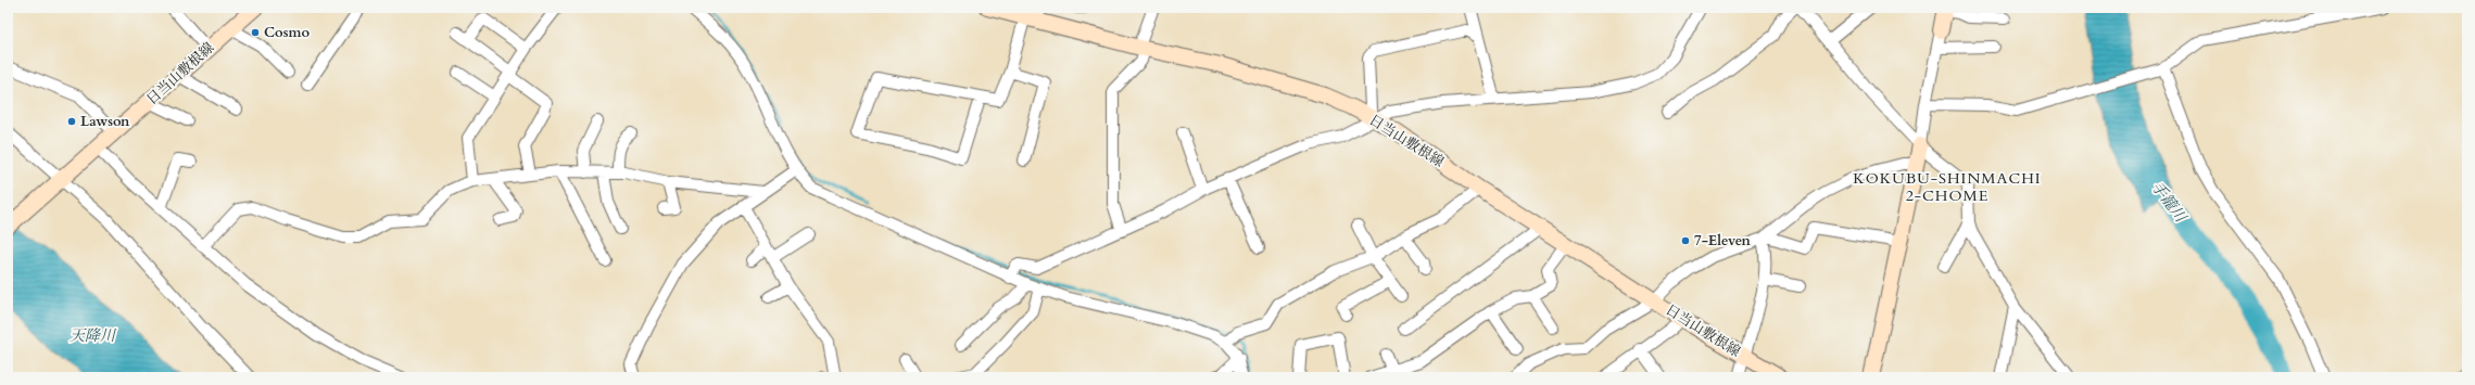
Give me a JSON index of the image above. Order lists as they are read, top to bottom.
{
  "streets": {
    "main road": ["日当山敷根線"]
  },
  "districts": ["KOKUBU-SHINMACHI 2-CHOME"],
  "water": ["手籠川", "天降川"],
  "places": ["Cosmo", "Lawson", "7-Eleven"]
}
